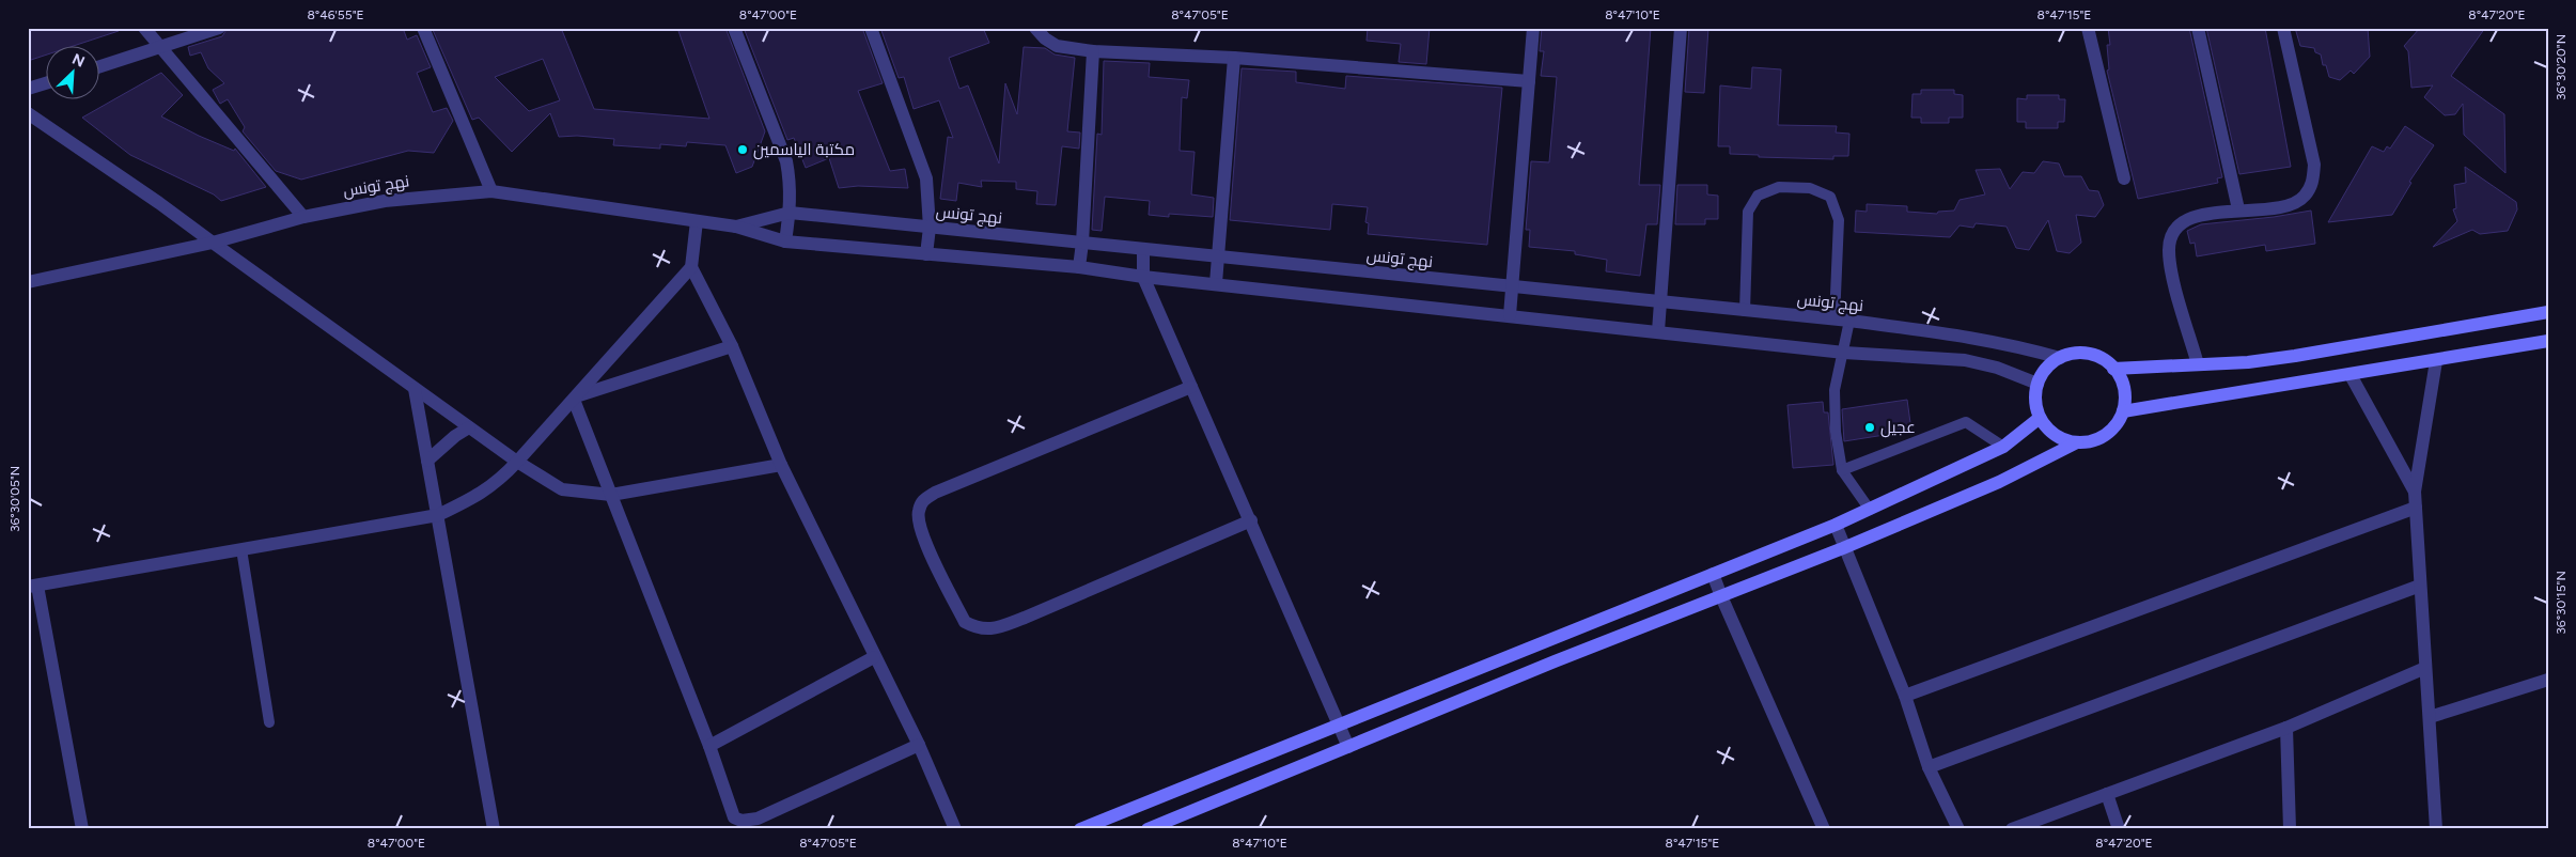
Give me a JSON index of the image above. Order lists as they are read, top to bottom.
{
  "streets": {
    "street": ["نهج تونس"]
  },
  "places": ["مكتبة الياسمين", "عجيل"],
  "north": "top right",
  "coordinates": [
    "8°46'55\"E",
    "8°47'00\"E",
    "8°47'05\"E",
    "8°47'10\"E",
    "8°47'15\"E",
    "8°47'20\"E",
    "36°30'20\"N",
    "36°30'05\"N",
    "36°30'15\"N"
  ]
}
